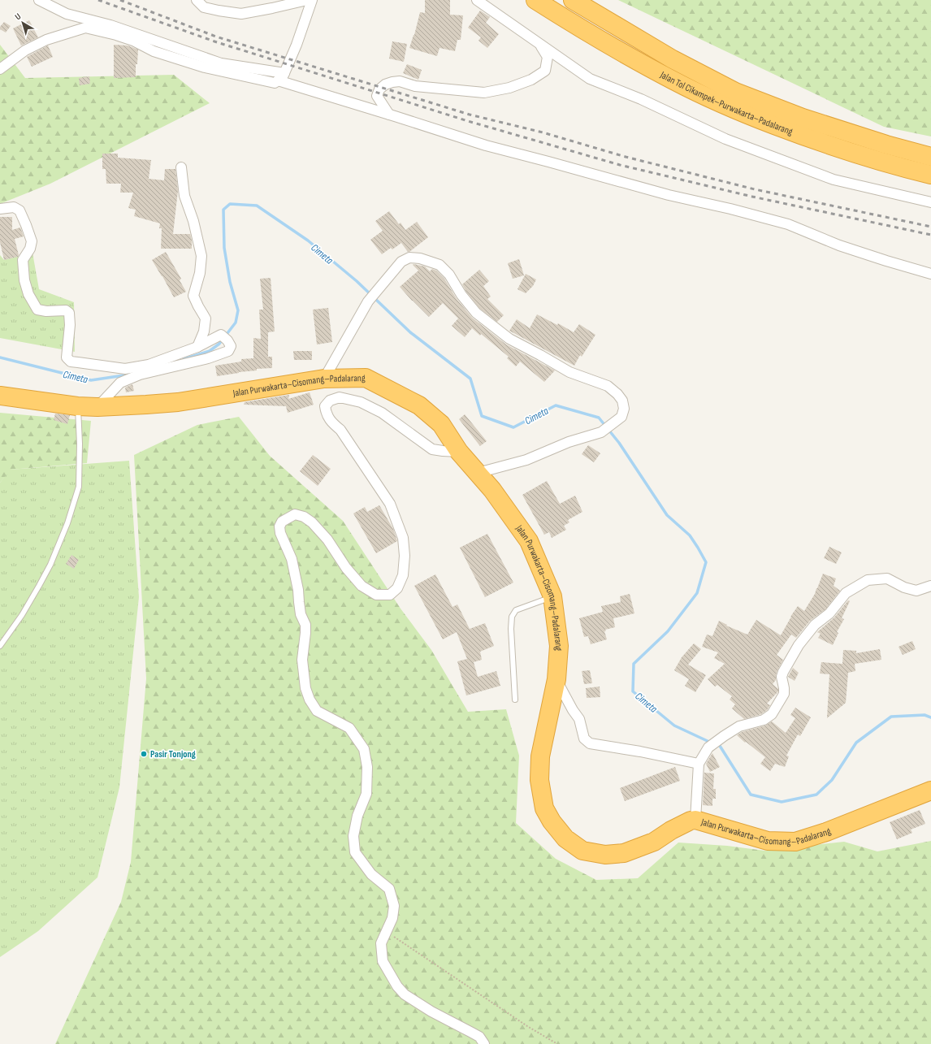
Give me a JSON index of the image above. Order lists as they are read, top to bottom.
{
  "streets": {
    "highway": ["Jalan Tol Cikampek–Purwakarta–Padalarang", "Jalan Purwakarta–Cisomang–Padalarang"]
  },
  "water": ["Cimeta"],
  "places": ["Pasir Tonjong"],
  "north": "top left"
}
